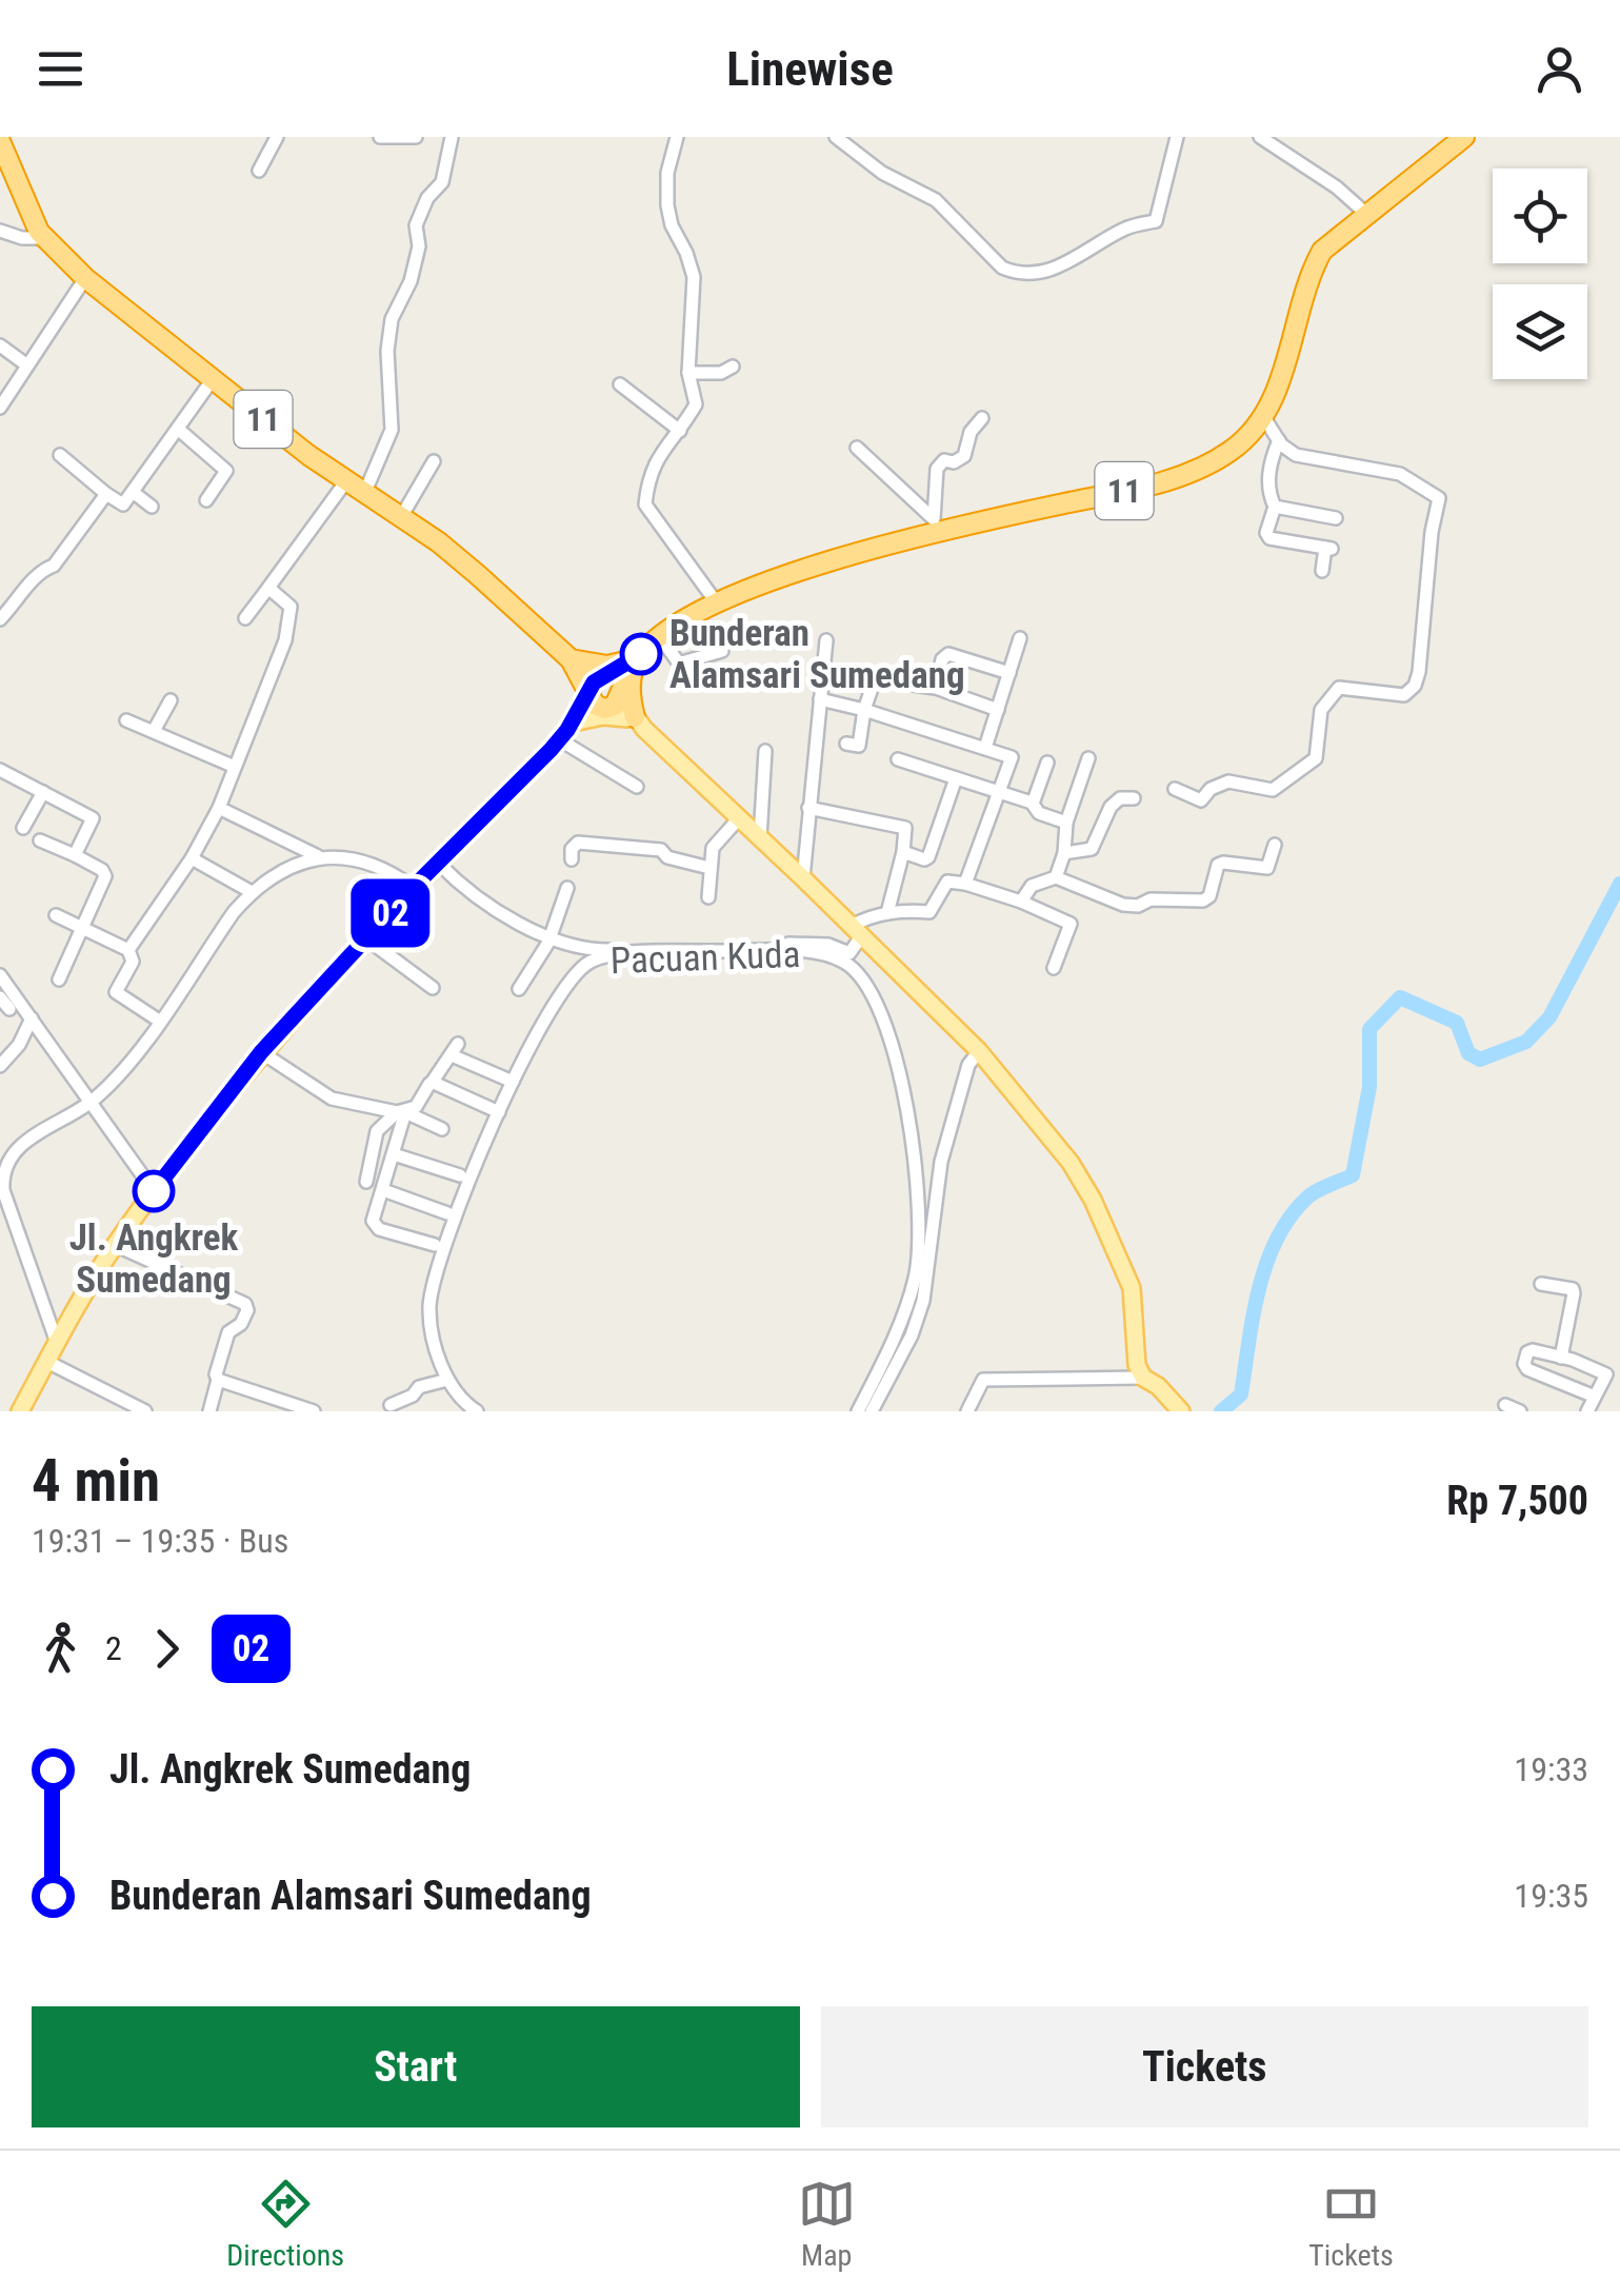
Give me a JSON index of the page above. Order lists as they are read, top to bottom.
{
  "streets": {
    "highway": ["11"],
    "street": ["Pacuan Kuda"]
  },
  "places": ["Bunderan Alamsari Sumedang", "Jl. Angkrek Sumedang"],
  "lines": ["bus line 02"],
  "page": {
    "header": "Linewise",
    "on_map": "02",
    "heading": ["4 min", "19:31 – 19:35 · Bus", "Rp 7,500"],
    "legs": ["2", "02"],
    "list": [
      {
        "name": "Jl. Angkrek Sumedang",
        "value": "19:33"
      },
      {
        "name": "Bunderan Alamsari Sumedang",
        "value": "19:35"
      }
    ],
    "buttons": ["Start", "Tickets"],
    "tabs": ["Directions", "Map", "Tickets"]
  }
}
